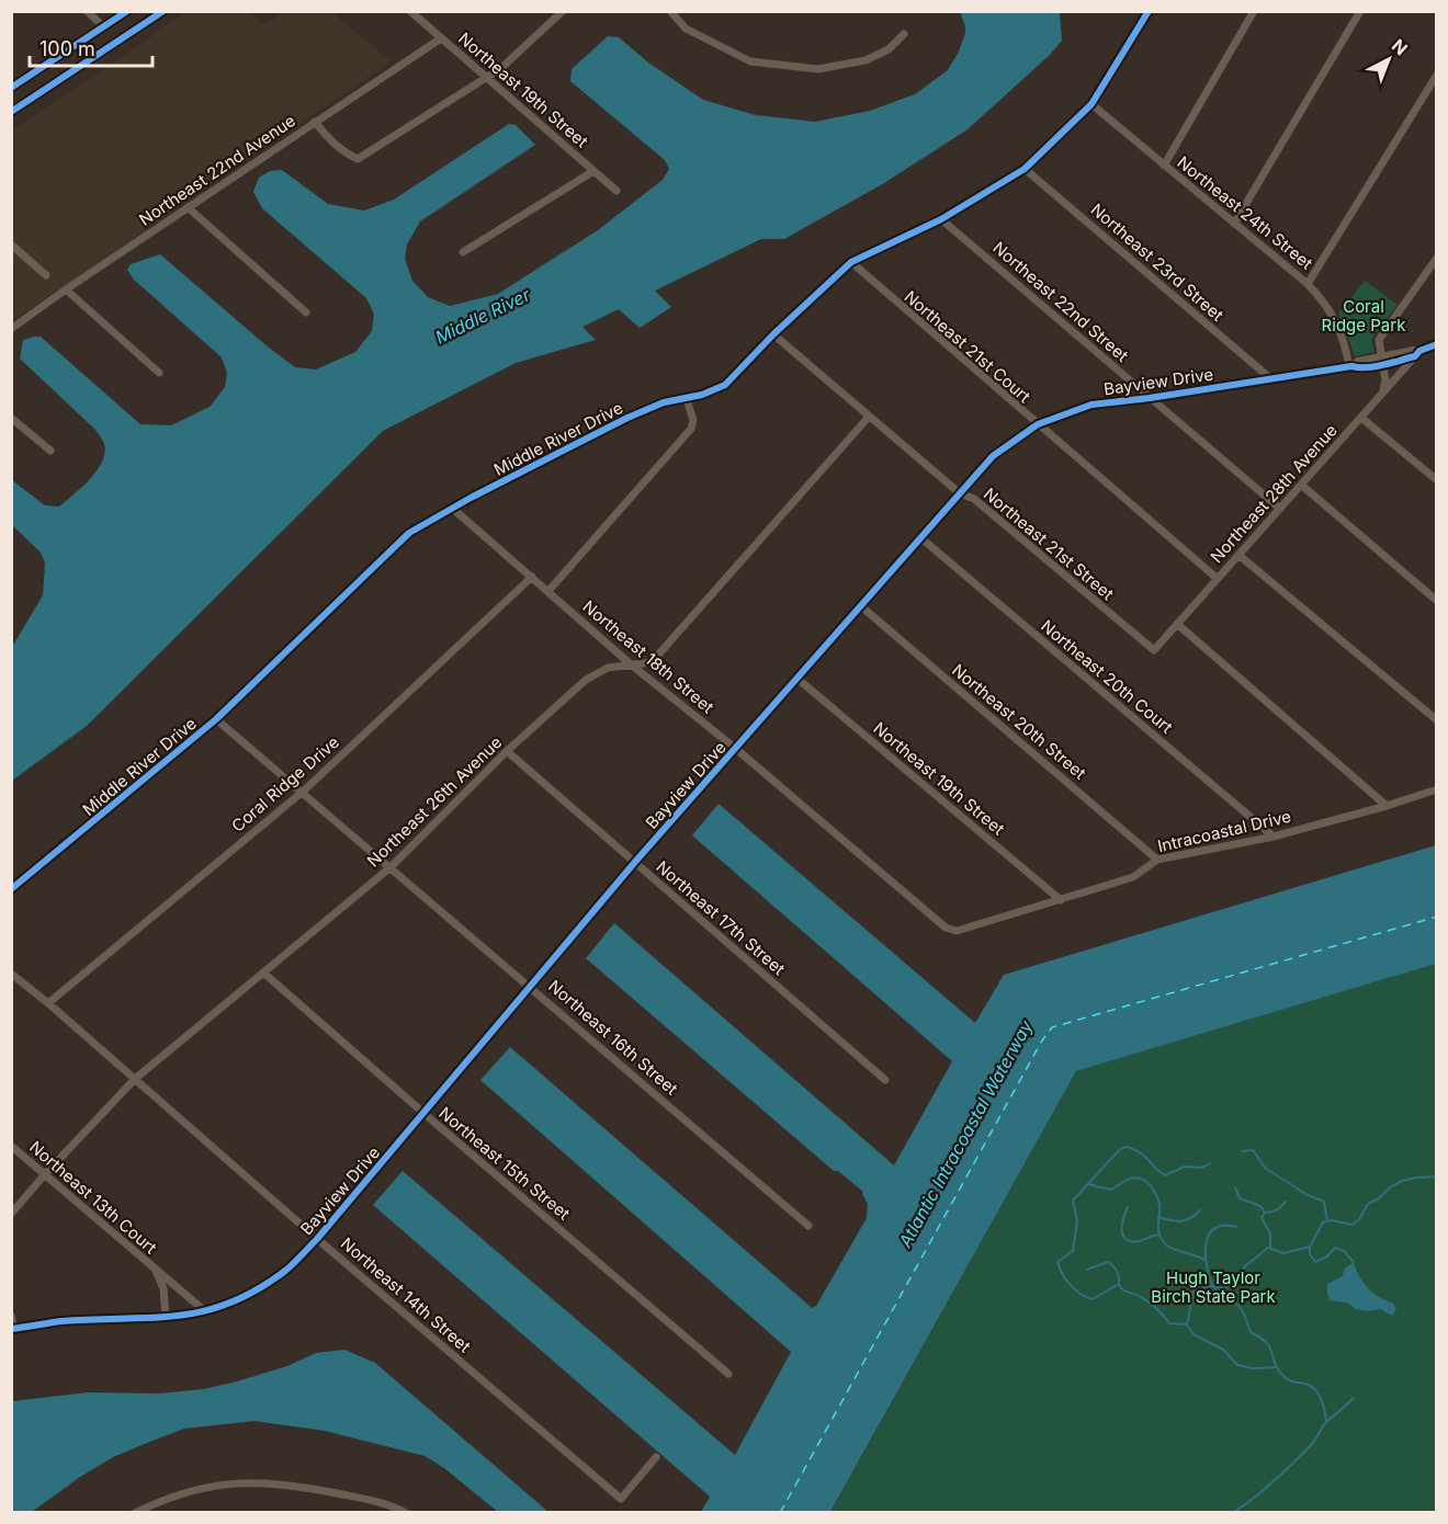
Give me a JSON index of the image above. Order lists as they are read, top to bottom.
{
  "streets": {
    "street": [
      "Northeast 19th Street",
      "Northeast 22nd Avenue",
      "Northeast 24th Street",
      "Northeast 23rd Street",
      "Northeast 22nd Street",
      "Northeast 21st Court",
      "Bayview Drive",
      "Middle River Drive",
      "Northeast 28th Avenue",
      "Northeast 21st Street",
      "Northeast 18th Street",
      "Northeast 20th Court",
      "Northeast 20th Street",
      "Coral Ridge Drive",
      "Northeast 26th Avenue",
      "Intracoastal Drive",
      "Northeast 17th Street",
      "Northeast 16th Street",
      "Northeast 15th Street",
      "Northeast 13th Court",
      "Northeast 14th Street"
    ]
  },
  "crossings": [
    ["Northeast 19th Street", "Northeast 22nd Avenue"],
    ["Northeast 19th Street", "Bayview Drive"],
    ["Northeast 19th Street", "Intracoastal Drive"],
    ["Northeast 24th Street", "Bayview Drive"],
    ["Northeast 24th Street", "Middle River Drive"],
    ["Northeast 23rd Street", "Bayview Drive"],
    ["Northeast 23rd Street", "Middle River Drive"],
    ["Northeast 22nd Street", "Bayview Drive"],
    ["Northeast 22nd Street", "Middle River Drive"],
    ["Northeast 22nd Street", "Northeast 28th Avenue"],
    ["Northeast 21st Court", "Bayview Drive"],
    ["Northeast 21st Court", "Middle River Drive"],
    ["Northeast 21st Court", "Northeast 28th Avenue"],
    ["Bayview Drive", "Northeast 28th Avenue"],
    ["Bayview Drive", "Northeast 21st Street"],
    ["Bayview Drive", "Northeast 18th Street"],
    ["Bayview Drive", "Northeast 20th Court"],
    ["Bayview Drive", "Northeast 20th Street"],
    ["Bayview Drive", "Northeast 17th Street"],
    ["Bayview Drive", "Northeast 16th Street"],
    ["Bayview Drive", "Northeast 15th Street"],
    ["Bayview Drive", "Northeast 13th Court"],
    ["Bayview Drive", "Northeast 14th Street"],
    ["Middle River Drive", "Northeast 21st Street"],
    ["Middle River Drive", "Northeast 18th Street"],
    ["Middle River Drive", "Northeast 16th Street"],
    ["Northeast 28th Avenue", "Northeast 21st Street"],
    ["Northeast 21st Street", "Northeast 26th Avenue"],
    ["Northeast 18th Street", "Coral Ridge Drive"],
    ["Northeast 18th Street", "Northeast 26th Avenue"],
    ["Northeast 18th Street", "Intracoastal Drive"],
    ["Northeast 20th Court", "Intracoastal Drive"],
    ["Northeast 20th Street", "Intracoastal Drive"],
    ["Coral Ridge Drive", "Northeast 16th Street"],
    ["Coral Ridge Drive", "Northeast 14th Street"],
    ["Northeast 26th Avenue", "Northeast 17th Street"],
    ["Northeast 26th Avenue", "Northeast 16th Street"],
    ["Northeast 26th Avenue", "Northeast 15th Street"],
    ["Northeast 26th Avenue", "Northeast 13th Court"],
    ["Northeast 26th Avenue", "Northeast 14th Street"]
  ],
  "water": ["Middle River", "Atlantic Intracoastal Waterway"],
  "parks": ["Coral Ridge Park", "Hugh Taylor Birch State Park"],
  "scale_bar": "100 m",
  "north": "top right"
}
